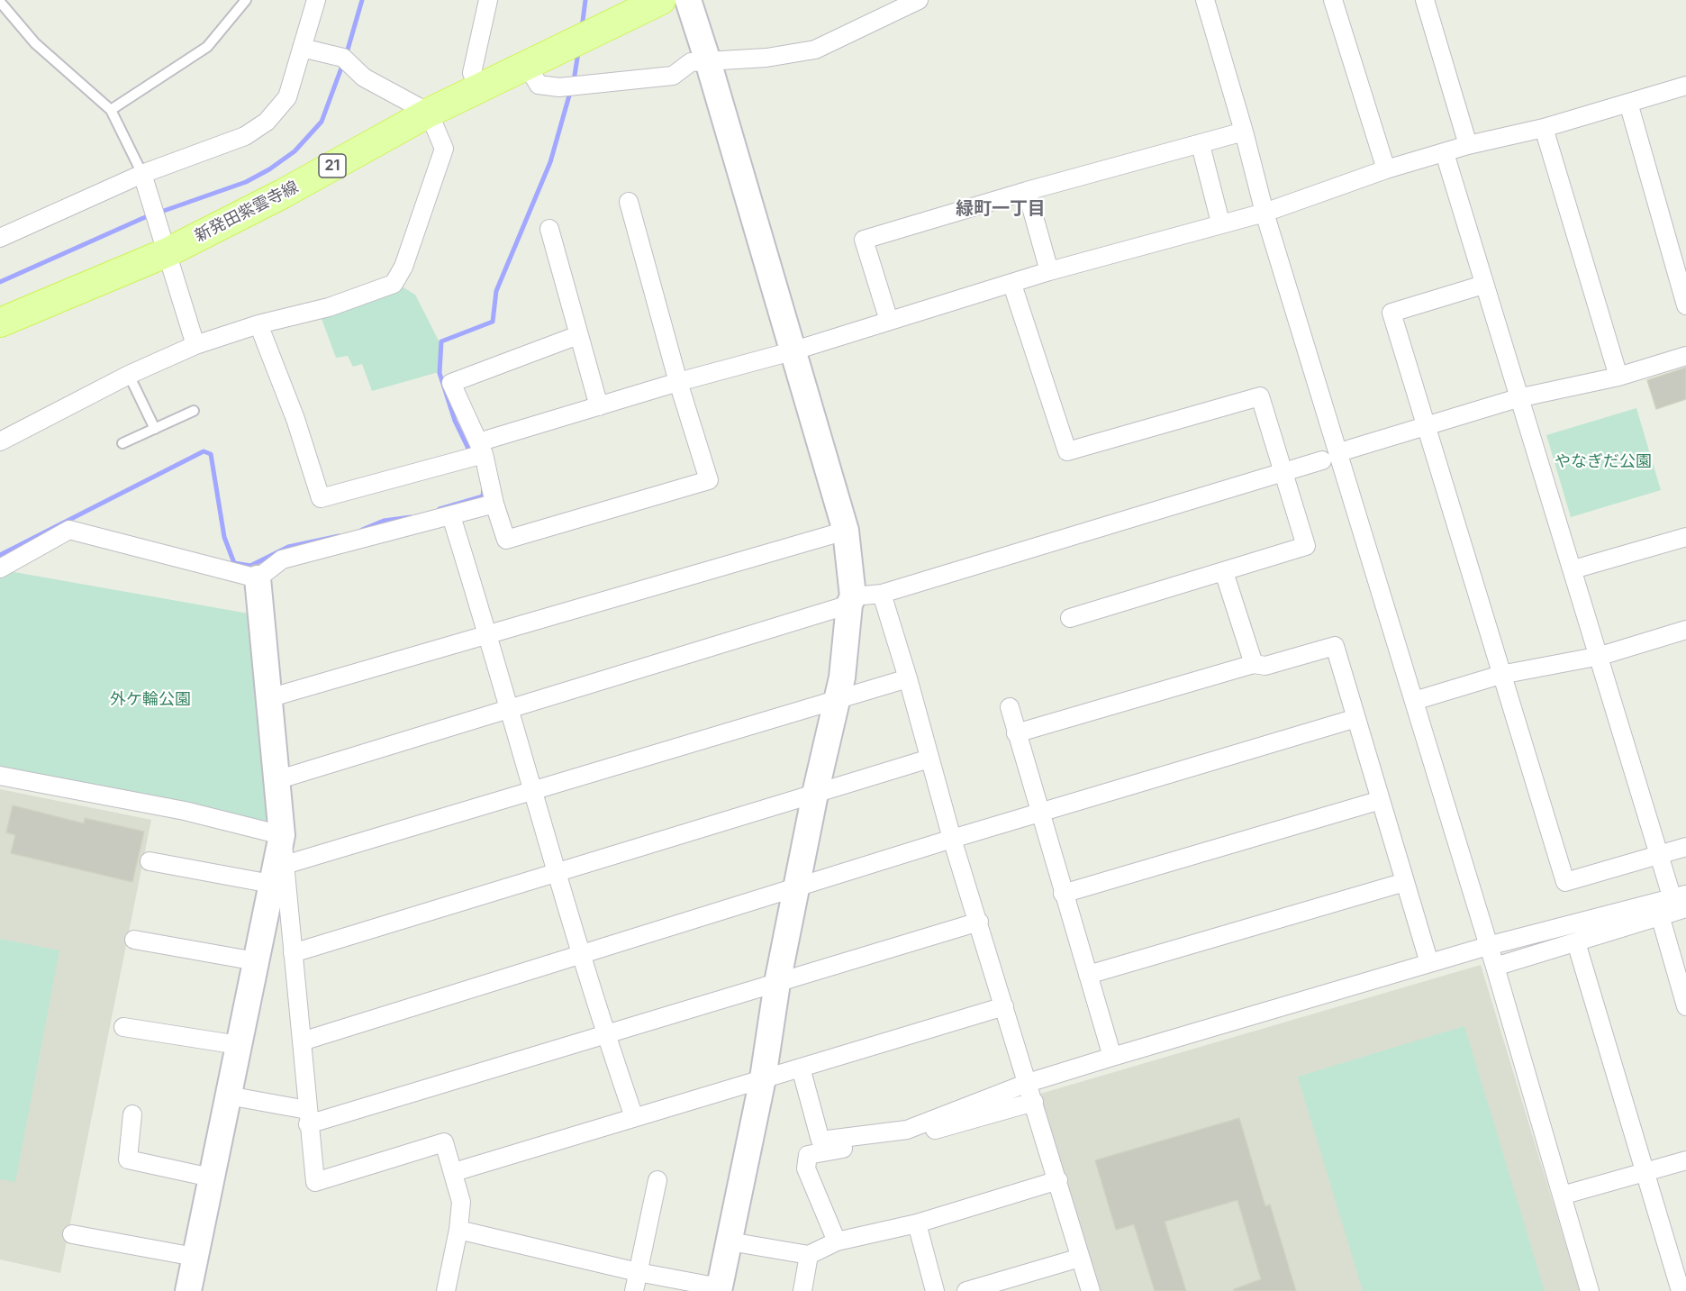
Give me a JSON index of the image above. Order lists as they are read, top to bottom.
{
  "streets": {
    "main road": ["21", "新発田紫雲寺線"]
  },
  "districts": ["緑町一丁目"],
  "parks": ["やなぎだ公園", "外ケ輪公園"]
}
